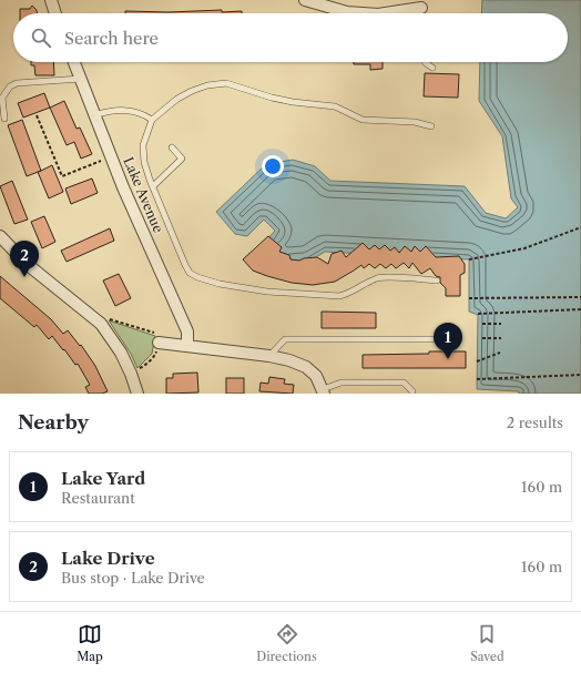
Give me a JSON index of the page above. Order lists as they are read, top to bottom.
{
  "streets": {
    "street": ["Lake Avenue"]
  },
  "page": {
    "search": "Search here",
    "pins": ["2", "1"],
    "heading": ["Nearby", "2 results"],
    "list": [
      {
        "mark": "1",
        "name": "Lake Yard",
        "note": "Restaurant",
        "value": "160 m"
      },
      {
        "mark": "2",
        "name": "Lake Drive",
        "note": "Bus stop · Lake Drive",
        "value": "160 m"
      }
    ],
    "nav": ["Map", "Directions", "Saved"]
  }
}
